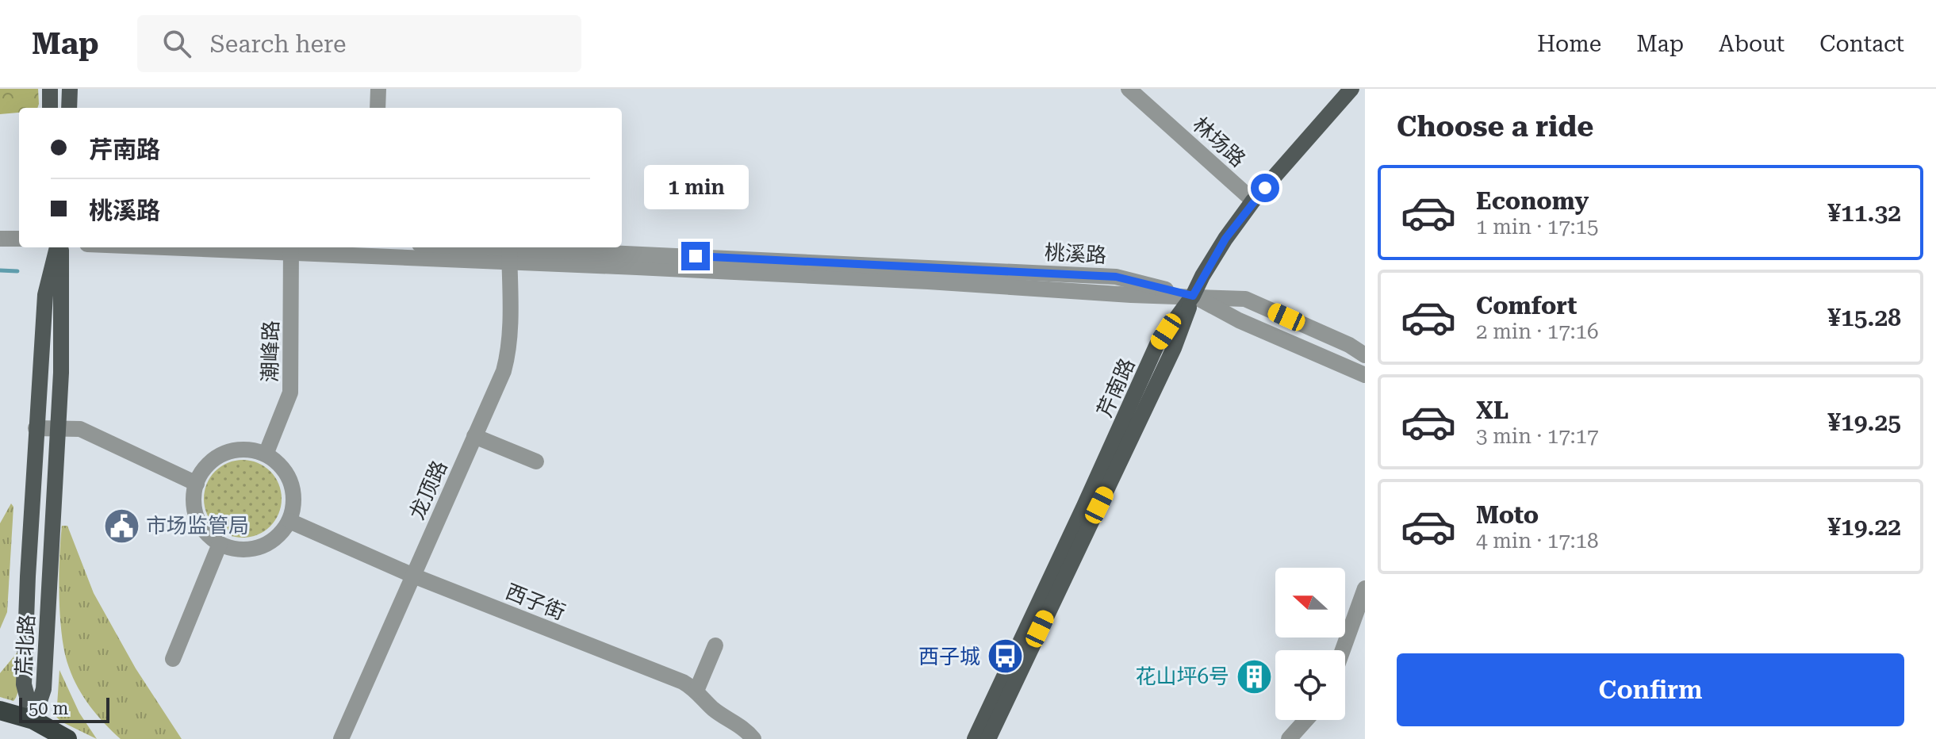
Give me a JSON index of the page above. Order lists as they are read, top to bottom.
{
  "streets": {
    "main road": ["芹南路", "芹北路"],
    "street": [
      "林场路",
      "桃溪路",
      "潮峰路",
      "龙顶路",
      "西子街"
    ]
  },
  "crossings": [
    ["林场路", "芹南路"],
    ["桃溪路", "潮峰路"],
    ["桃溪路", "芹南路"],
    ["桃溪路", "龙顶路"],
    ["潮峰路", "西子街"],
    ["龙顶路", "西子街"]
  ],
  "places": {
    "public building": ["市场监管局"],
    "bus stop": ["西子城"],
    "building": ["花山坪6号"]
  },
  "scale_bar": "50 m",
  "north": "left",
  "page": {
    "header": "Map",
    "search": "Search here",
    "nav": [
      "Home",
      "Map",
      "About",
      "Contact"
    ],
    "heading": "Choose a ride",
    "banner": ["芹南路", "桃溪路"],
    "bubble": "1 min",
    "list": [
      {
        "name": "Economy",
        "note": "1 min · 17:15",
        "value": "¥11.32"
      },
      {
        "name": "Comfort",
        "note": "2 min · 17:16",
        "value": "¥15.28"
      },
      {
        "name": "XL",
        "note": "3 min · 17:17",
        "value": "¥19.25"
      },
      {
        "name": "Moto",
        "note": "4 min · 17:18",
        "value": "¥19.22"
      }
    ],
    "buttons": "Confirm",
    "scale": "50 m"
  }
}
